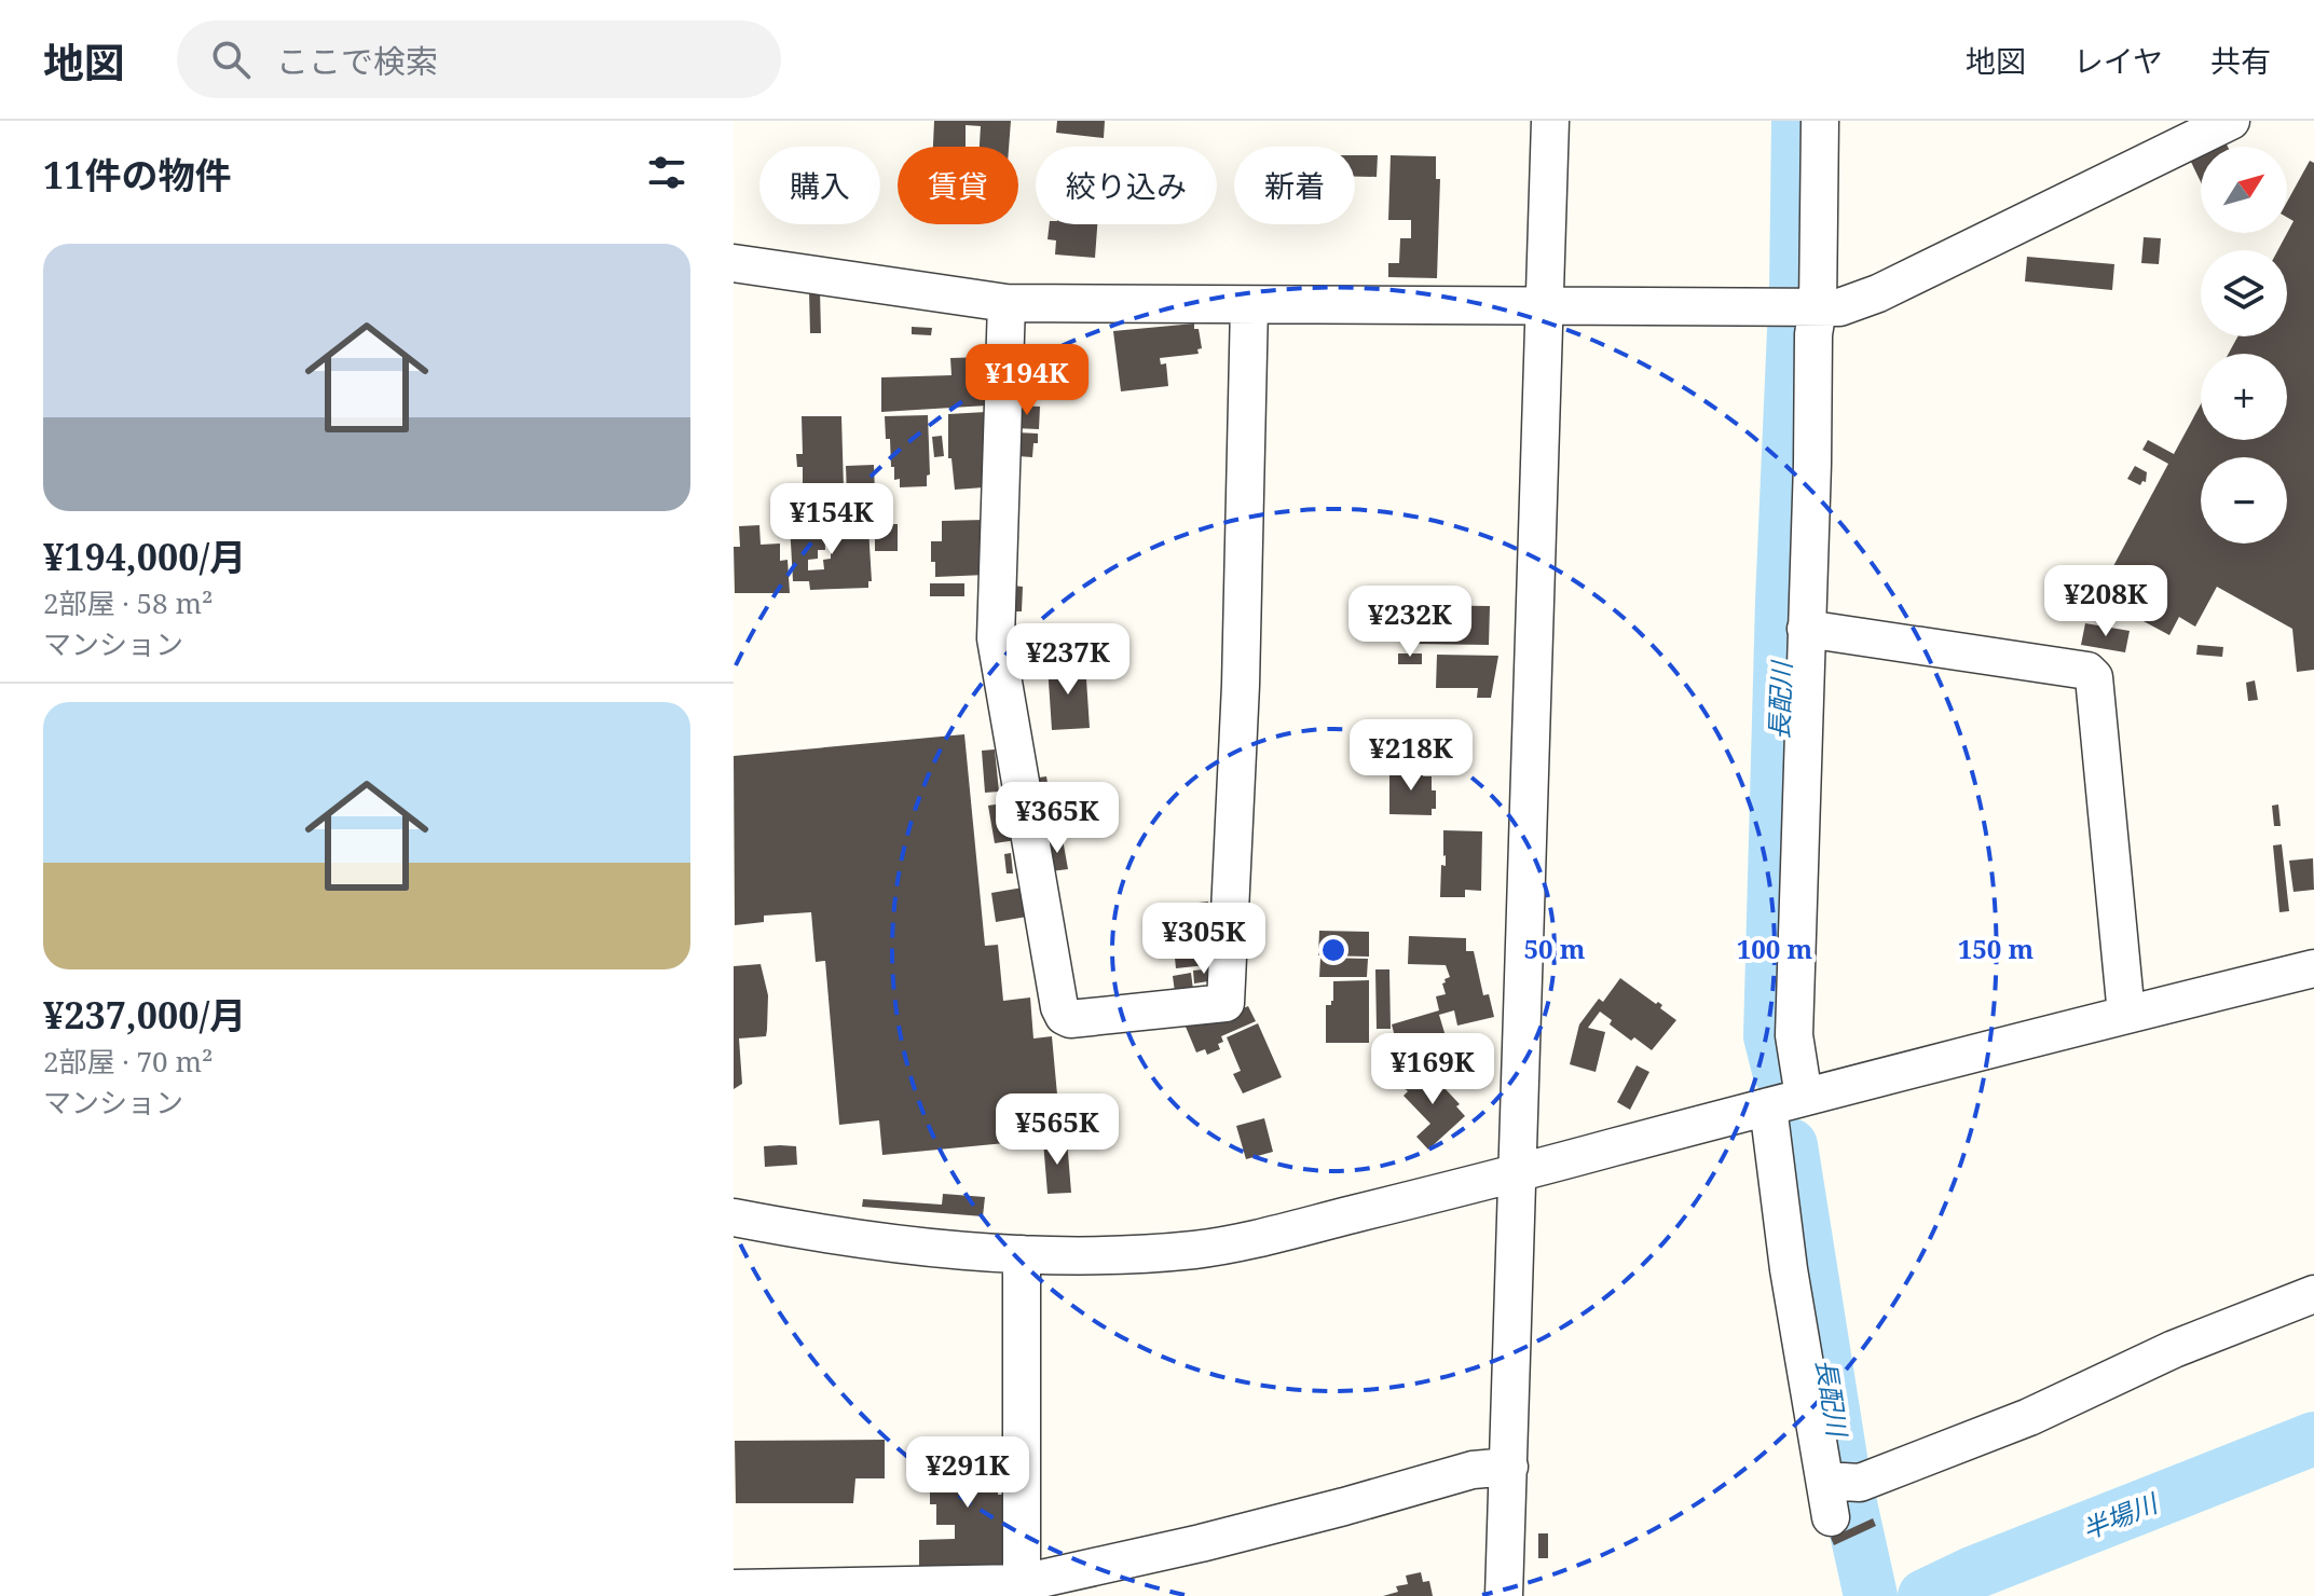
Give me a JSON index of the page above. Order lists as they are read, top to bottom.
{
  "water": ["長配川", "半場川"],
  "north": "top right",
  "page": {
    "header": "地図",
    "search": "ここで検索",
    "nav": ["地図", "レイヤ", "共有"],
    "heading": "11件の物件",
    "map_buttons": ["+", "−"],
    "chip": [
      "購入",
      "賃貸",
      "絞り込み",
      "新着"
    ],
    "list": [
      {
        "name": "¥194,000/月",
        "note": "2部屋 · 58 m² · マンション"
      },
      {
        "name": "¥237,000/月",
        "note": "2部屋 · 70 m² · マンション"
      }
    ],
    "price": [
      "¥194K",
      "¥154K",
      "¥208K",
      "¥232K",
      "¥237K",
      "¥218K",
      "¥365K",
      "¥305K",
      "¥169K",
      "¥565K",
      "¥291K"
    ]
  },
  "rings": ["50 m", "100 m", "150 m"]
}
